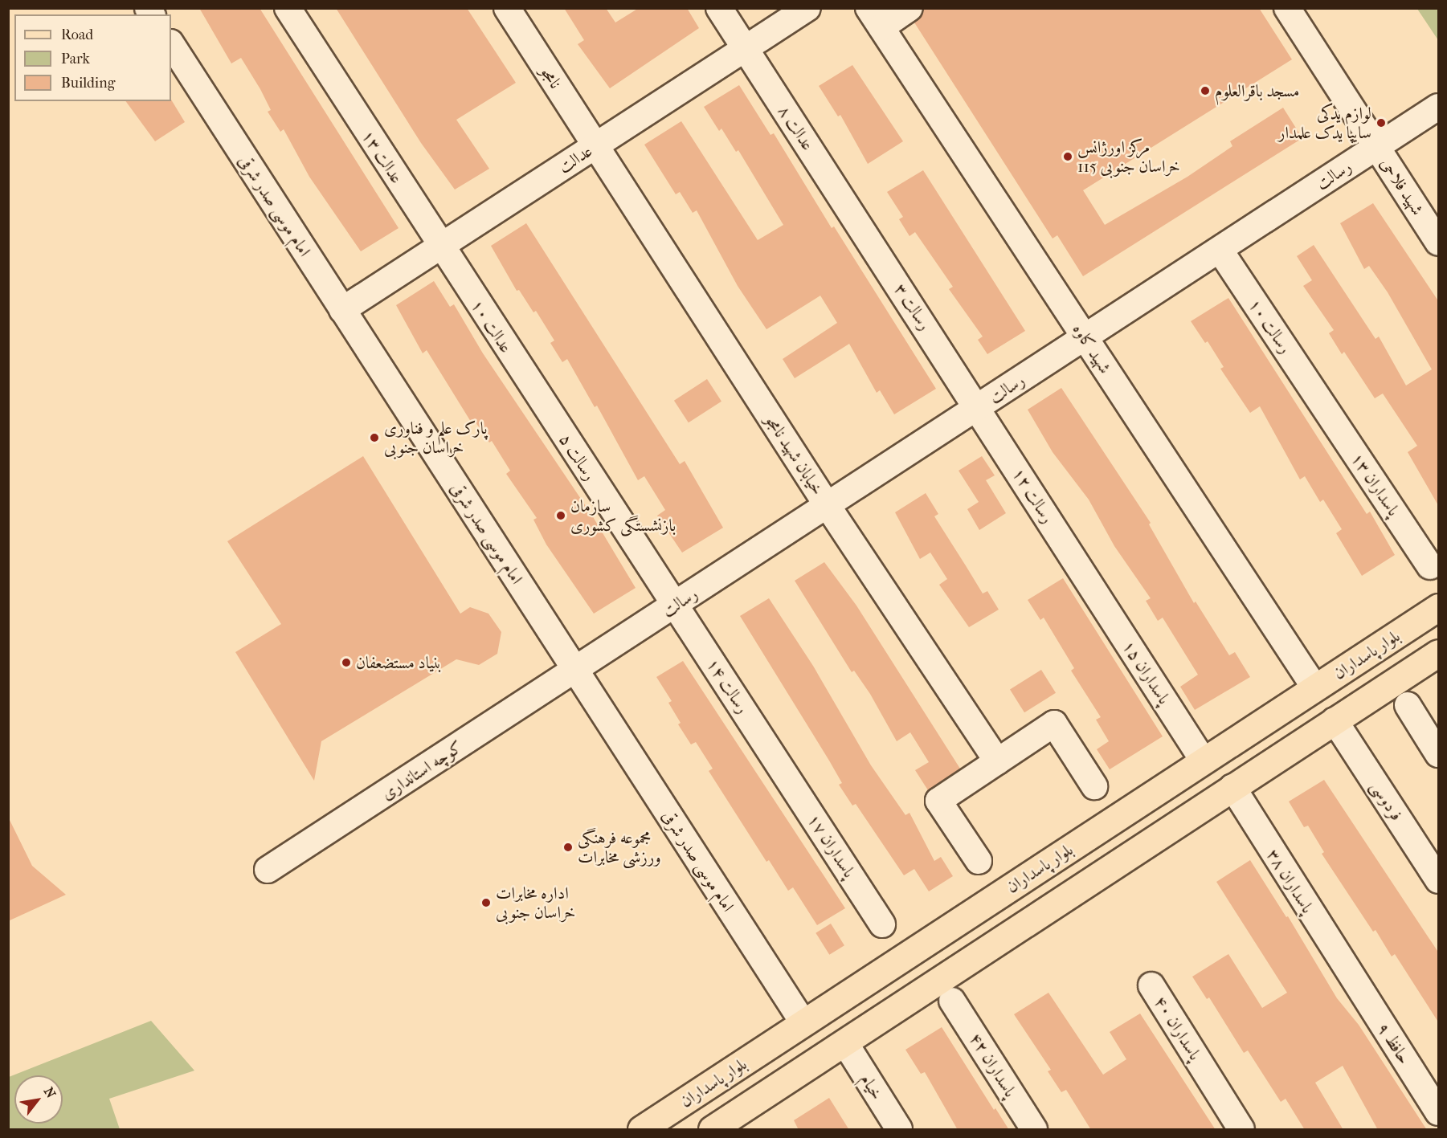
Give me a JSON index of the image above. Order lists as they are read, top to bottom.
{
  "streets": {
    "main road": ["بلوار پاسداران"],
    "street": [
      "نامجو",
      "عدالت ۸",
      "عدالت ۱۳",
      "عدالت",
      "رسالت",
      "شهید فلاحی",
      "امام موسی صدر شرقی",
      "رسالت ۳",
      "عدالت ۱۰",
      "رسالت ۱۰",
      "شهید کاوه",
      "خیابان شهید نامجو",
      "رسالت ۵",
      "پاسداران ۱۳",
      "رسالت ۱۲",
      "پاسداران ۱۵",
      "رسالت ۱۴",
      "کوچه استانداری",
      "فردوسی",
      "پاسداران ۱۷",
      "پاسداران ۳۸",
      "پاسداران ۴۰",
      "حافظ ۹",
      "پاسداران ۴۲",
      "خیام"
    ]
  },
  "crossings": [
    ["نامجو", "عدالت"],
    ["نامجو", "خیابان شهید نامجو"],
    ["عدالت ۸", "عدالت"],
    ["عدالت ۸", "رسالت ۳"],
    ["عدالت ۱۳", "عدالت"],
    ["عدالت ۱۳", "عدالت ۱۰"],
    ["عدالت", "امام موسی صدر شرقی"],
    ["عدالت", "عدالت ۱۰"],
    ["عدالت", "خیابان شهید نامجو"],
    ["رسالت", "شهید فلاحی"],
    ["رسالت", "امام موسی صدر شرقی"],
    ["رسالت", "رسالت ۳"],
    ["رسالت", "رسالت ۱۰"],
    ["رسالت", "شهید کاوه"],
    ["رسالت", "خیابان شهید نامجو"],
    ["رسالت", "رسالت ۵"],
    ["رسالت", "رسالت ۱۲"],
    ["رسالت", "رسالت ۱۴"],
    ["رسالت", "کوچه استانداری"],
    ["امام موسی صدر شرقی", "بلوار پاسداران"],
    ["امام موسی صدر شرقی", "کوچه استانداری"],
    ["رسالت ۳", "رسالت ۱۲"],
    ["عدالت ۱۰", "رسالت ۵"],
    ["رسالت ۱۰", "پاسداران ۱۳"],
    ["شهید کاوه", "بلوار پاسداران"],
    ["رسالت ۵", "رسالت ۱۴"],
    ["رسالت ۱۲", "پاسداران ۱۵"],
    ["بلوار پاسداران", "پاسداران ۱۵"],
    ["رسالت ۱۴", "پاسداران ۱۷"],
    ["پاسداران ۳۸", "حافظ ۹"]
  ],
  "places": [
    "مسجد باقرالعلوم",
    "لوازم یدکی سایپا یدک علمدار",
    "مرکز اورژانس 115 خراسان جنوبی",
    "پارک علم و فناوری خراسان جنوبی",
    "سازمان بازنشستگی کشوری",
    "بنیاد مستضعفان",
    "مجموعه فرهنگی ورزشی مخابرات",
    "اداره مخابرات خراسان جنوبی"
  ],
  "legend": ["Road", "Park", "Building"],
  "north": "top right"
}
